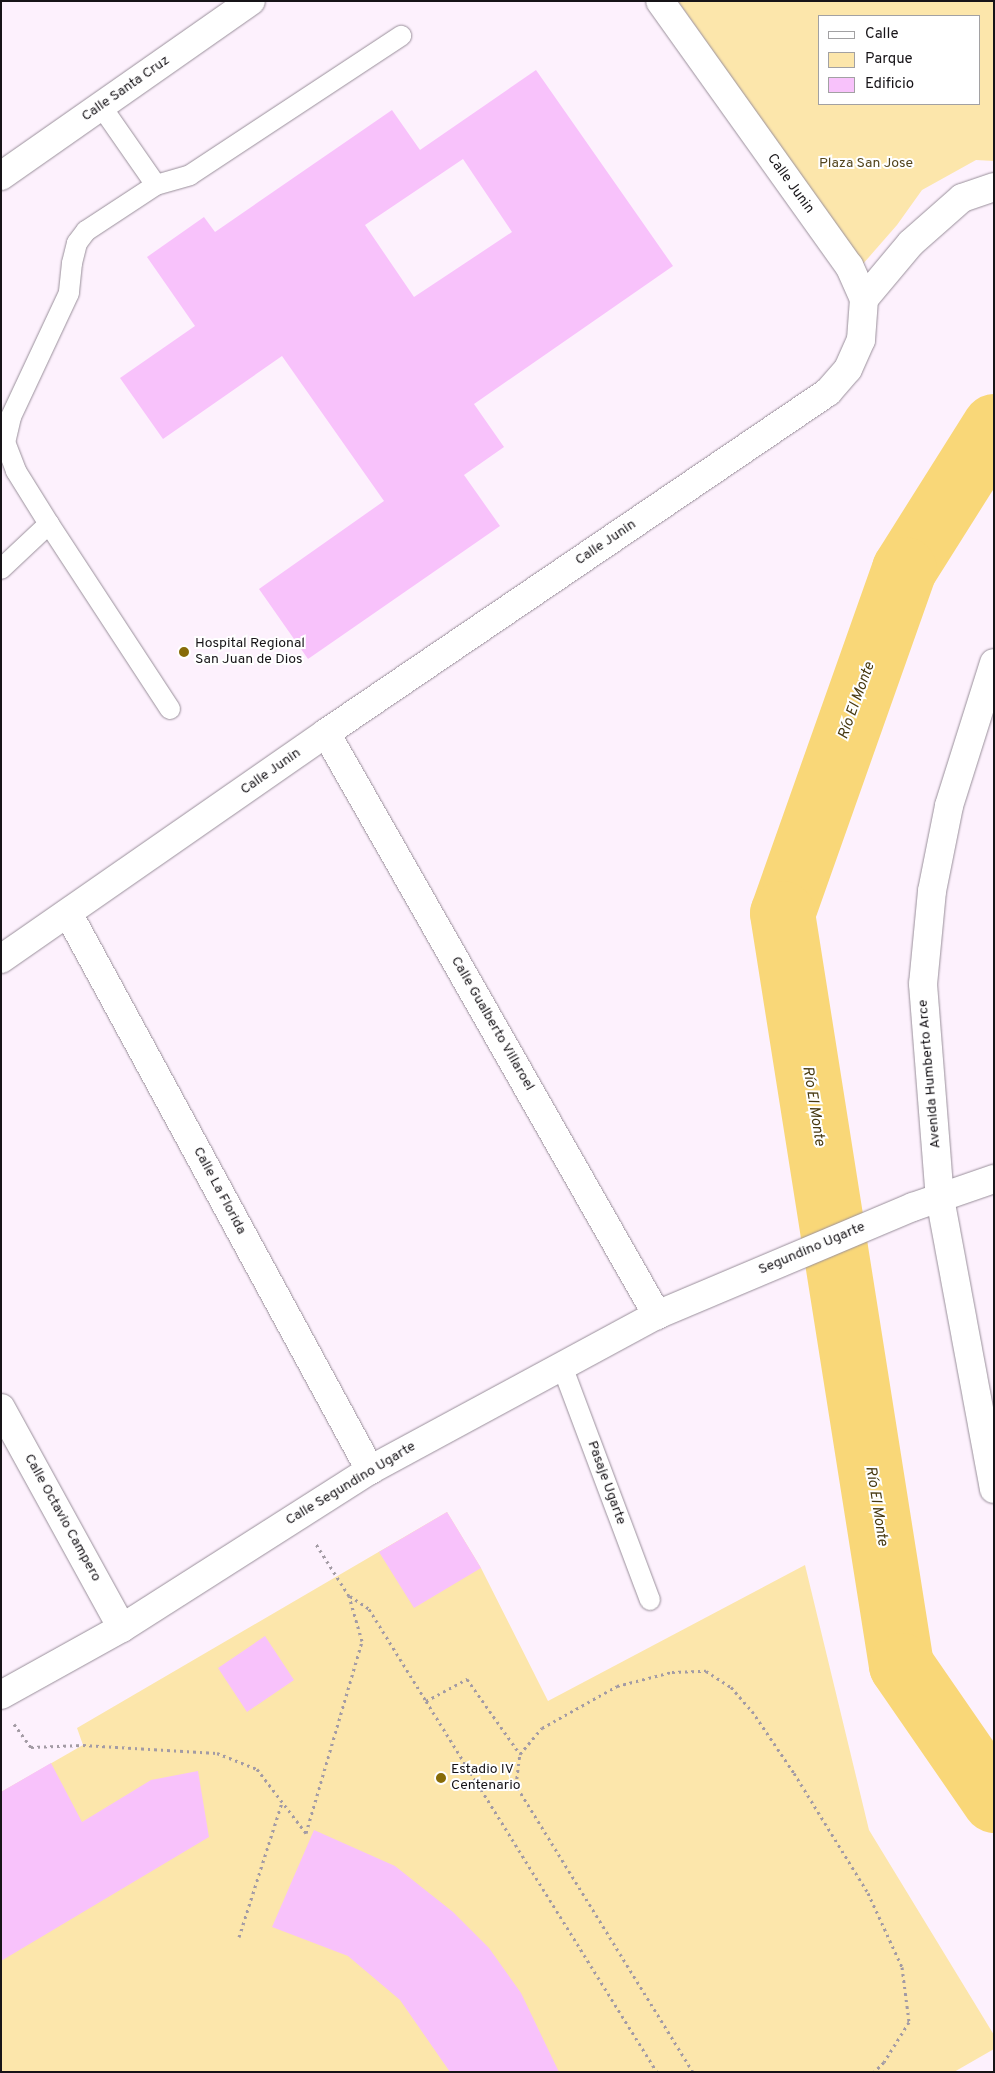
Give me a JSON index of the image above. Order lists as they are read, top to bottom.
{
  "streets": {
    "street": [
      "Calle Santa Cruz",
      "Calle Junin",
      "Calle Gualberto Villaroel",
      "Avenida Humberto Arce",
      "Calle La Florida",
      "Segundino Ugarte",
      "Calle Segundino Ugarte",
      "Calle Octavio Campero"
    ],
    "lane": ["Pasaje Ugarte"]
  },
  "crossings": [
    ["Calle Junin", "Calle Gualberto Villaroel"],
    ["Calle Junin", "Calle La Florida"],
    ["Calle Gualberto Villaroel", "Calle Segundino Ugarte"],
    ["Avenida Humberto Arce", "Segundino Ugarte"],
    ["Calle La Florida", "Calle Segundino Ugarte"],
    ["Segundino Ugarte", "Calle Segundino Ugarte"],
    ["Pasaje Ugarte", "Calle Segundino Ugarte"],
    ["Calle Segundino Ugarte", "Calle Octavio Campero"]
  ],
  "water": ["Río El Monte"],
  "parks": ["Plaza San Jose"],
  "places": ["Hospital Regional San Juan de Dios", "Estadio IV Centenario"],
  "legend": ["Calle", "Parque", "Edificio"]
}
